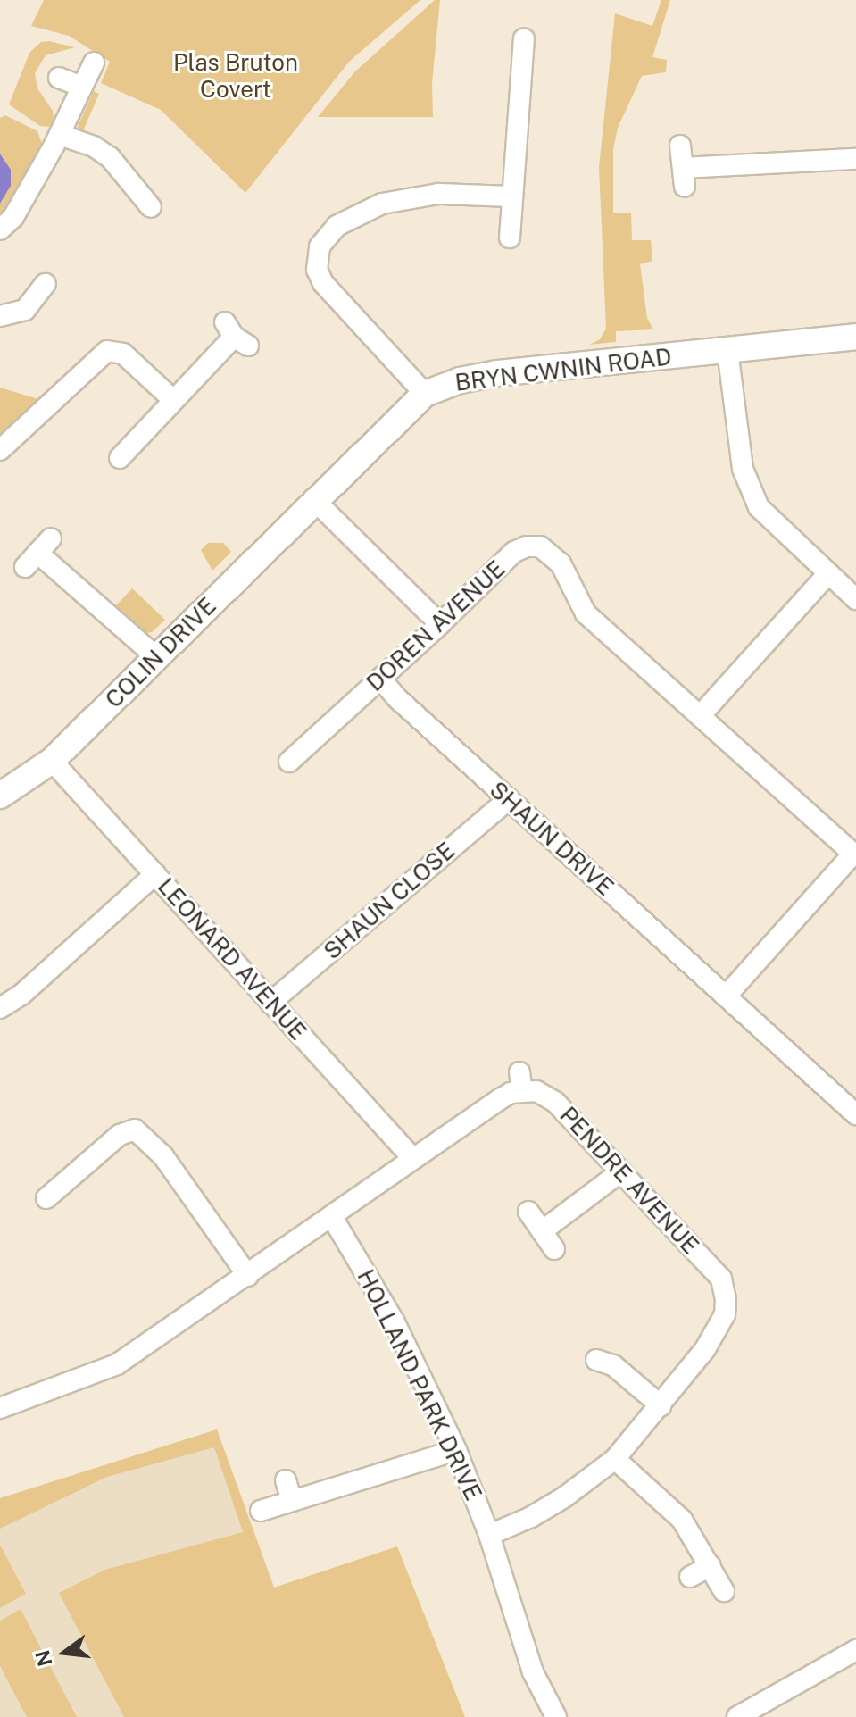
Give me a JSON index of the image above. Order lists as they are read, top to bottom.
{
  "streets": {
    "street": [
      "BRYN CWNIN ROAD",
      "DOREN AVENUE",
      "COLIN DRIVE",
      "SHAUN DRIVE",
      "SHAUN CLOSE",
      "LEONARD AVENUE",
      "PENDRE AVENUE",
      "HOLLAND PARK DRIVE"
    ]
  },
  "crossings": [
    ["BRYN CWNIN ROAD", "COLIN DRIVE"],
    ["DOREN AVENUE", "SHAUN DRIVE"],
    ["COLIN DRIVE", "LEONARD AVENUE"],
    ["SHAUN DRIVE", "SHAUN CLOSE"],
    ["SHAUN CLOSE", "LEONARD AVENUE"],
    ["LEONARD AVENUE", "PENDRE AVENUE"],
    ["PENDRE AVENUE", "HOLLAND PARK DRIVE"]
  ],
  "parks": ["Plas Bruton Covert"],
  "north": "left"
}
